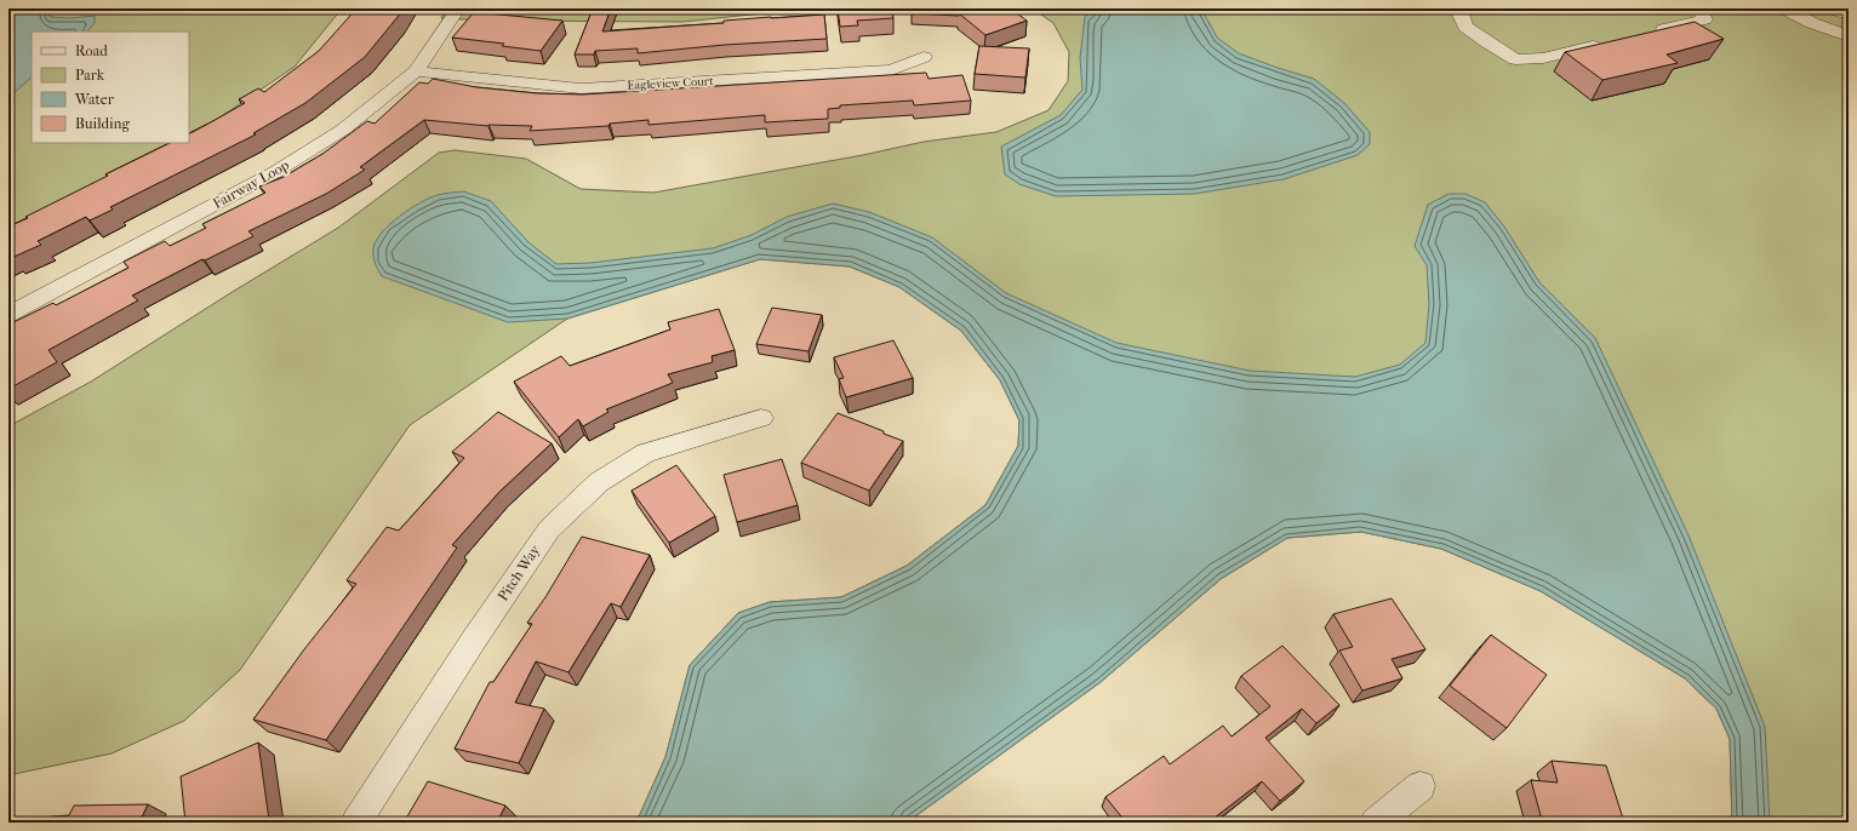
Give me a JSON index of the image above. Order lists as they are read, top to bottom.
{
  "streets": {
    "street": ["Eagleview Court", "Fairway Loop", "Pitch Way"]
  },
  "crossings": [
    ["Eagleview Court", "Fairway Loop"]
  ],
  "legend": [
    "Road",
    "Park",
    "Water",
    "Building"
  ]
}
